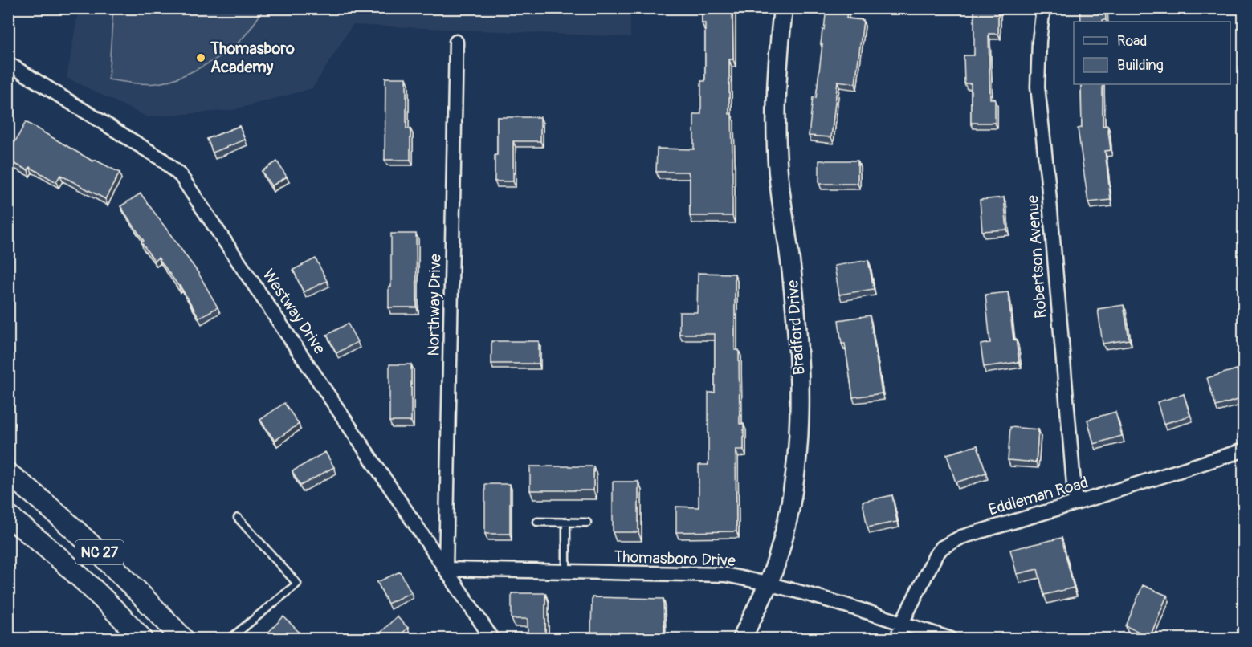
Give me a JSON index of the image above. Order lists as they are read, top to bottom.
{
  "streets": {
    "main road": ["NC 27"],
    "street": [
      "Robertson Avenue",
      "Northway Drive",
      "Westway Drive",
      "Bradford Drive",
      "Eddleman Road",
      "Thomasboro Drive"
    ]
  },
  "crossings": [
    ["Robertson Avenue", "Eddleman Road"],
    ["Northway Drive", "Westway Drive"],
    ["Northway Drive", "Thomasboro Drive"],
    ["Westway Drive", "Thomasboro Drive"],
    ["Bradford Drive", "Thomasboro Drive"],
    ["Eddleman Road", "Thomasboro Drive"]
  ],
  "places": ["Thomasboro Academy"],
  "legend": ["Road", "Building"]
}
